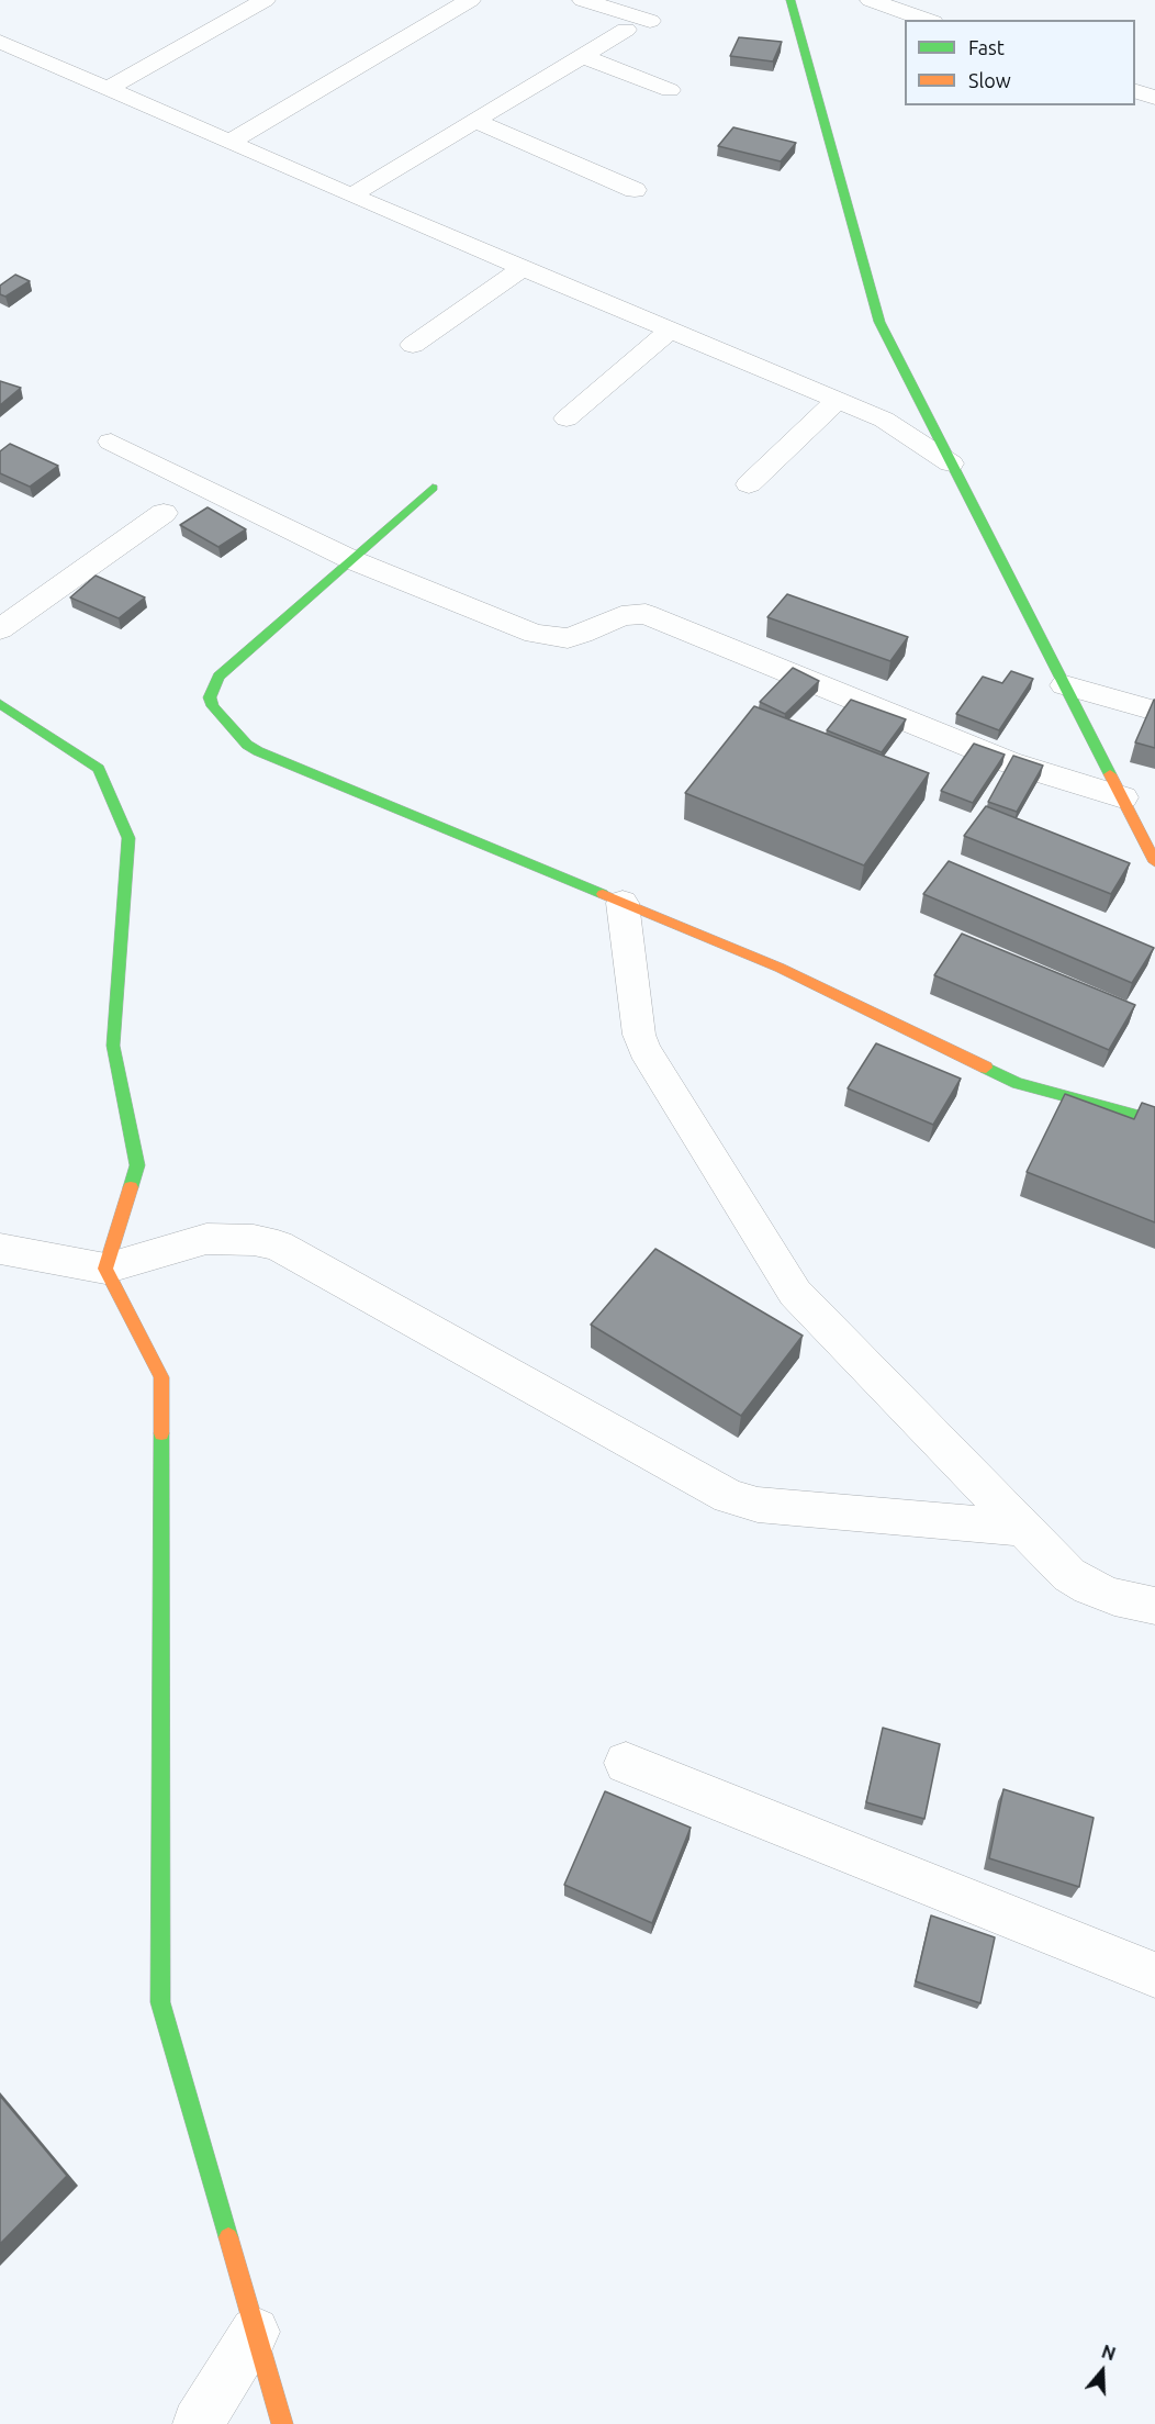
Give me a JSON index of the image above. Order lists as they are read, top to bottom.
{
  "legend": ["Fast", "Slow"],
  "north": "top"
}
